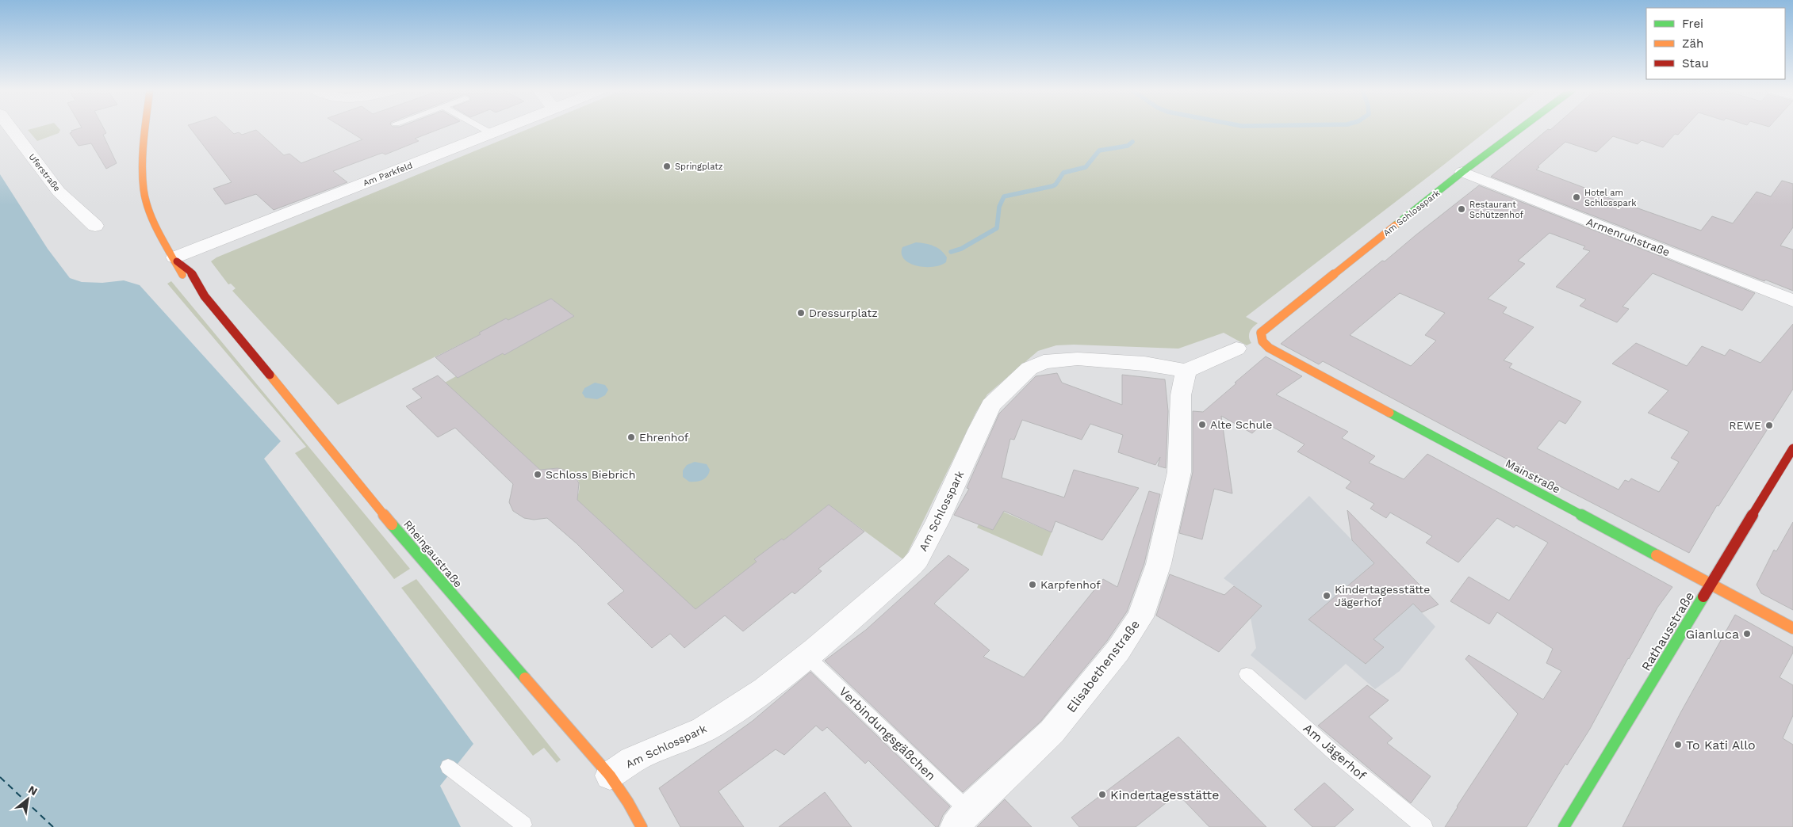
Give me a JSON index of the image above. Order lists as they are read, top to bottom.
{
  "streets": {
    "street": [
      "Uferstraße",
      "Am Parkfeld",
      "Am Schlosspark",
      "Armenruhstraße",
      "Mainstraße",
      "Rheingaustraße",
      "Rathausstraße",
      "Elisabethenstraße"
    ],
    "lane": ["Verbindungsgäßchen", "Am Jägerhof"]
  },
  "crossings": [
    ["Am Parkfeld", "Rheingaustraße"],
    ["Am Schlosspark", "Armenruhstraße"],
    ["Am Schlosspark", "Mainstraße"],
    ["Am Schlosspark", "Rheingaustraße"],
    ["Am Schlosspark", "Elisabethenstraße"],
    ["Am Schlosspark", "Verbindungsgäßchen"],
    ["Mainstraße", "Rathausstraße"],
    ["Elisabethenstraße", "Verbindungsgäßchen"]
  ],
  "places": [
    "Springplatz",
    "Hotel am Schlosspark",
    "Restaurant Schützenhof",
    "Dressurplatz",
    "Alte Schule",
    "REWE",
    "Ehrenhof",
    "Schloss Biebrich",
    "Karpfenhof",
    "Kindertagesstätte Jägerhof",
    "Gianluca",
    "To Kati Allo",
    "Kindertagesstätte"
  ],
  "legend": ["Frei", "Zäh", "Stau"],
  "north": "top right"
}
